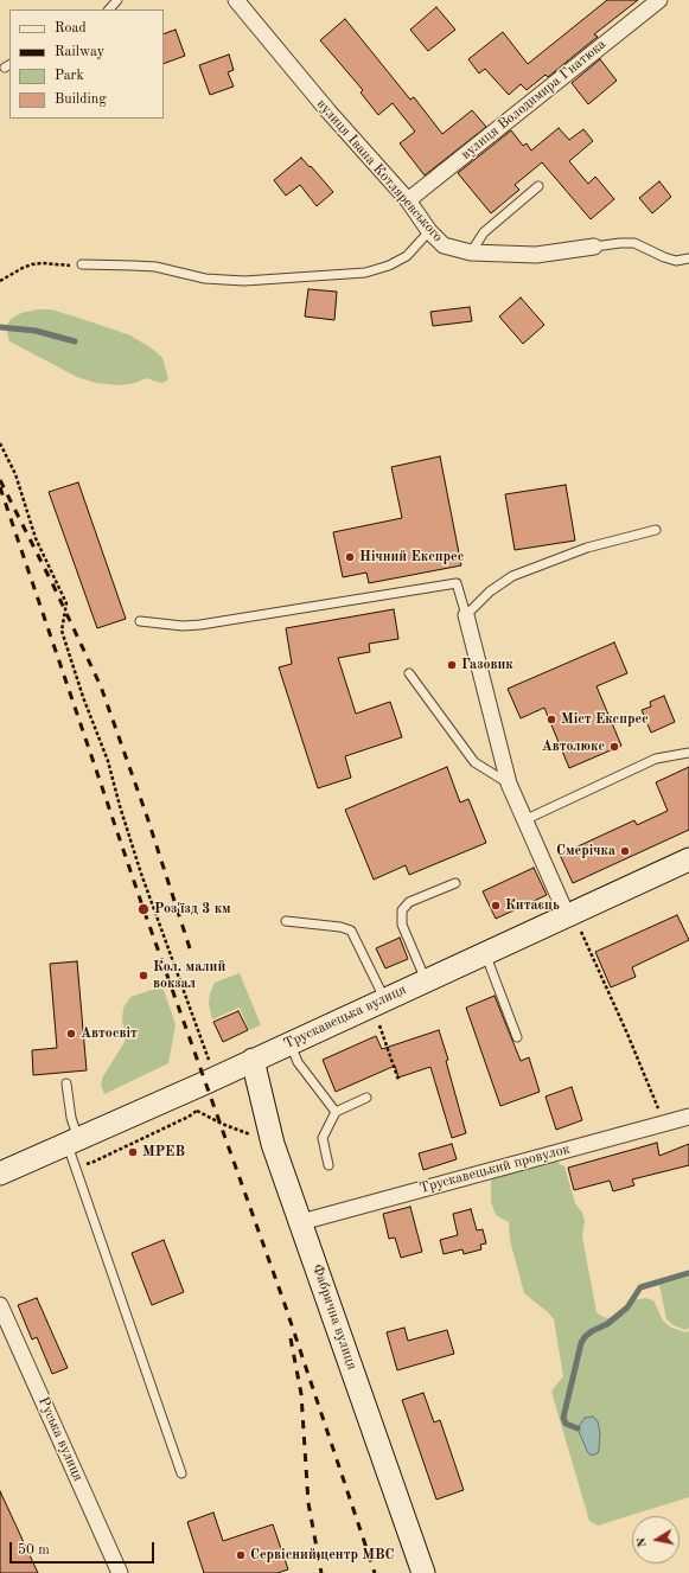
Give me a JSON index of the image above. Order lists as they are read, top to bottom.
{
  "streets": {
    "main road": ["Трускавецька вулиця", "Фабрична вулиця"],
    "street": [
      "вулиця Володимира Гнатюка",
      "вулиця Івана Котляревського",
      "Трускавецький провулок",
      "Руська вулиця"
    ]
  },
  "crossings": [
    ["вулиця Володимира Гнатюка", "вулиця Івана Котляревського"],
    ["Трускавецька вулиця", "Фабрична вулиця"],
    ["Трускавецький провулок", "Фабрична вулиця"]
  ],
  "places": [
    "Нічний Експрес",
    "Газовик",
    "Міст Експрес",
    "Автолюкс",
    "Смерічка",
    "Китаєць",
    "Роз'їзд 3 км",
    "Кол. малий вокзал",
    "Автосвіт",
    "МРЕВ",
    "Сервісний центр МВС"
  ],
  "legend": [
    "Road",
    "Railway",
    "Park",
    "Building"
  ],
  "scale_bar": "50 m",
  "north": "left"
}
